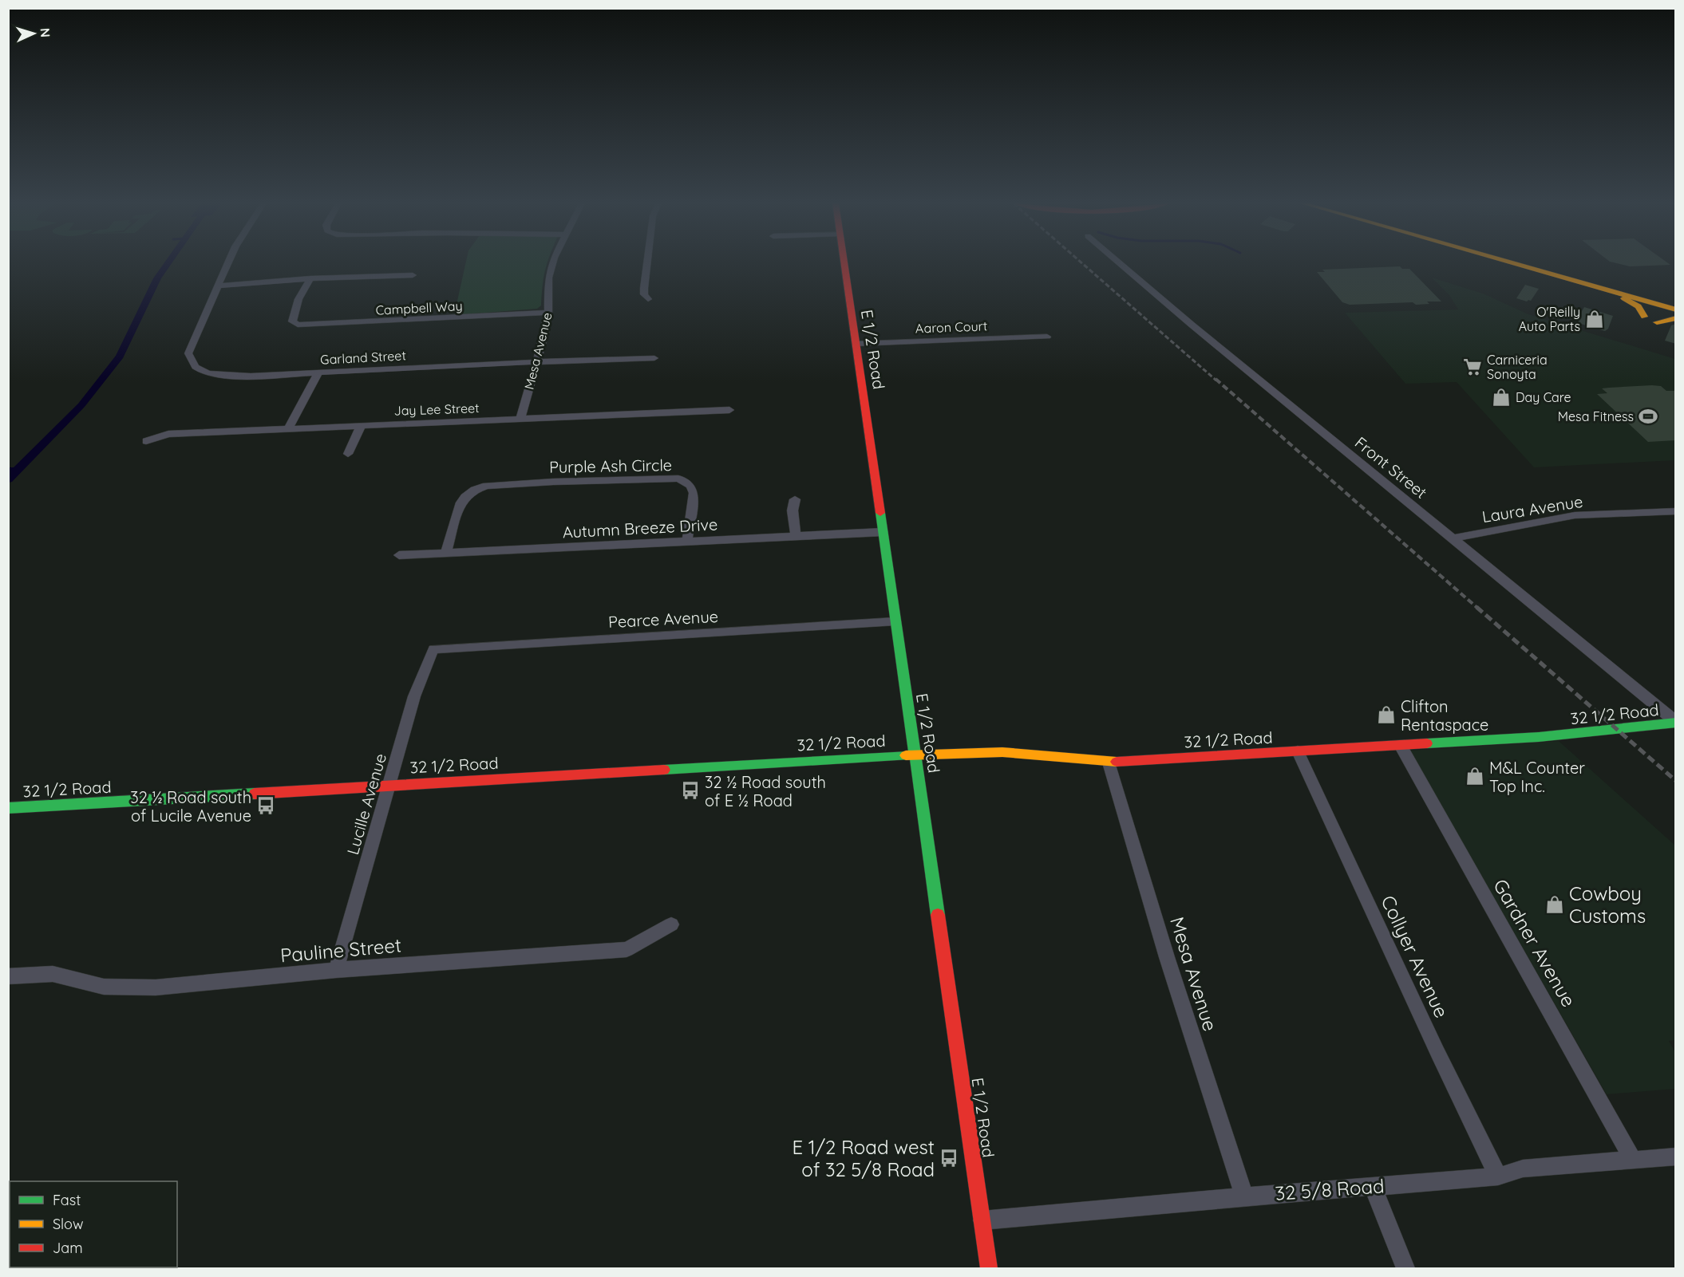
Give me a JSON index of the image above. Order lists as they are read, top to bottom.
{
  "streets": {
    "street": [
      "Campbell Way",
      "Aaron Court",
      "E 1/2 Road",
      "Mesa Avenue",
      "Garland Street",
      "Jay Lee Street",
      "Purple Ash Circle",
      "Front Street",
      "Laura Avenue",
      "Autumn Breeze Drive",
      "Pearce Avenue",
      "32 1/2 Road",
      "Lucille Avenue",
      "Gardner Avenue",
      "Pauline Street",
      "Collyer Avenue",
      "32 5/8 Road"
    ]
  },
  "crossings": [
    ["Campbell Way", "Mesa Avenue"],
    ["Aaron Court", "E 1/2 Road"],
    ["E 1/2 Road", "Autumn Breeze Drive"],
    ["E 1/2 Road", "Pearce Avenue"],
    ["E 1/2 Road", "32 1/2 Road"],
    ["E 1/2 Road", "32 5/8 Road"],
    ["Mesa Avenue", "Garland Street"],
    ["Mesa Avenue", "Jay Lee Street"],
    ["Mesa Avenue", "32 1/2 Road"],
    ["Mesa Avenue", "32 5/8 Road"],
    ["Purple Ash Circle", "Autumn Breeze Drive"],
    ["Front Street", "Laura Avenue"],
    ["Front Street", "32 1/2 Road"],
    ["Pearce Avenue", "Lucille Avenue"],
    ["32 1/2 Road", "Lucille Avenue"],
    ["32 1/2 Road", "Gardner Avenue"],
    ["32 1/2 Road", "Collyer Avenue"],
    ["Lucille Avenue", "Pauline Street"],
    ["Gardner Avenue", "32 5/8 Road"],
    ["Collyer Avenue", "32 5/8 Road"]
  ],
  "places": {
    "shop": [
      "O'Reilly Auto Parts",
      "Day Care",
      "Clifton Rentaspace",
      "M&L Counter Top Inc.",
      "Cowboy Customs"
    ],
    "supermarket": ["Carniceria Sonoyta"],
    "sports": ["Mesa Fitness"],
    "bus stop": ["32 ½ Road south of E ½ Road", "32 ½ Road south of Lucile Avenue", "E 1/2 Road west of 32 5/8 Road"]
  },
  "legend": ["Fast", "Slow", "Jam"],
  "north": "right"
}
